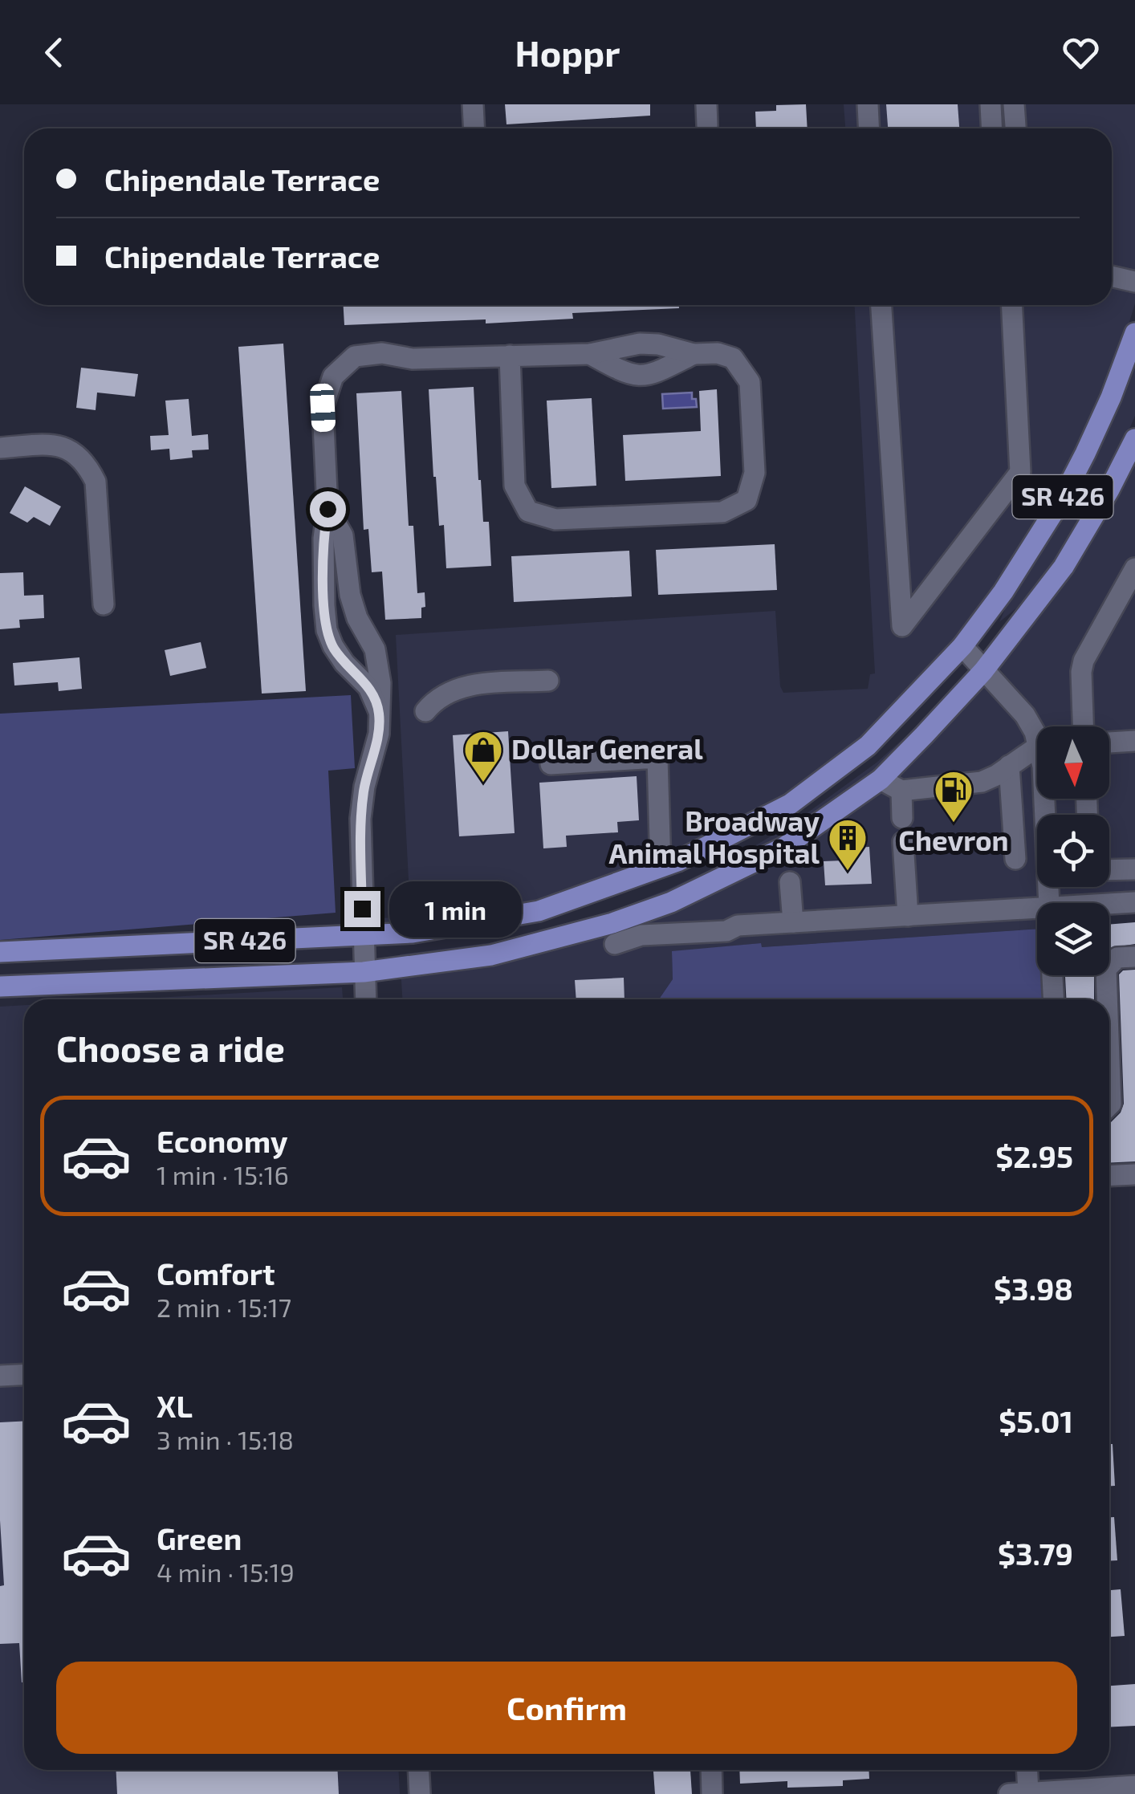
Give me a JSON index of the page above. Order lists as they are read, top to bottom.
{
  "streets": {
    "main road": ["SR 426"]
  },
  "places": {
    "shop": ["Dollar General"],
    "fuel station": ["Chevron"],
    "building": ["Broadway Animal Hospital"]
  },
  "north": "bottom",
  "page": {
    "header": "Hoppr",
    "banner": ["Chipendale Terrace", "Chipendale Terrace"],
    "bubble": "1 min",
    "heading": "Choose a ride",
    "list": [
      {
        "name": "Economy",
        "note": "1 min · 15:16",
        "value": "$2.95"
      },
      {
        "name": "Comfort",
        "note": "2 min · 15:17",
        "value": "$3.98"
      },
      {
        "name": "XL",
        "note": "3 min · 15:18",
        "value": "$5.01"
      },
      {
        "name": "Green",
        "note": "4 min · 15:19",
        "value": "$3.79"
      }
    ],
    "buttons": "Confirm"
  }
}
